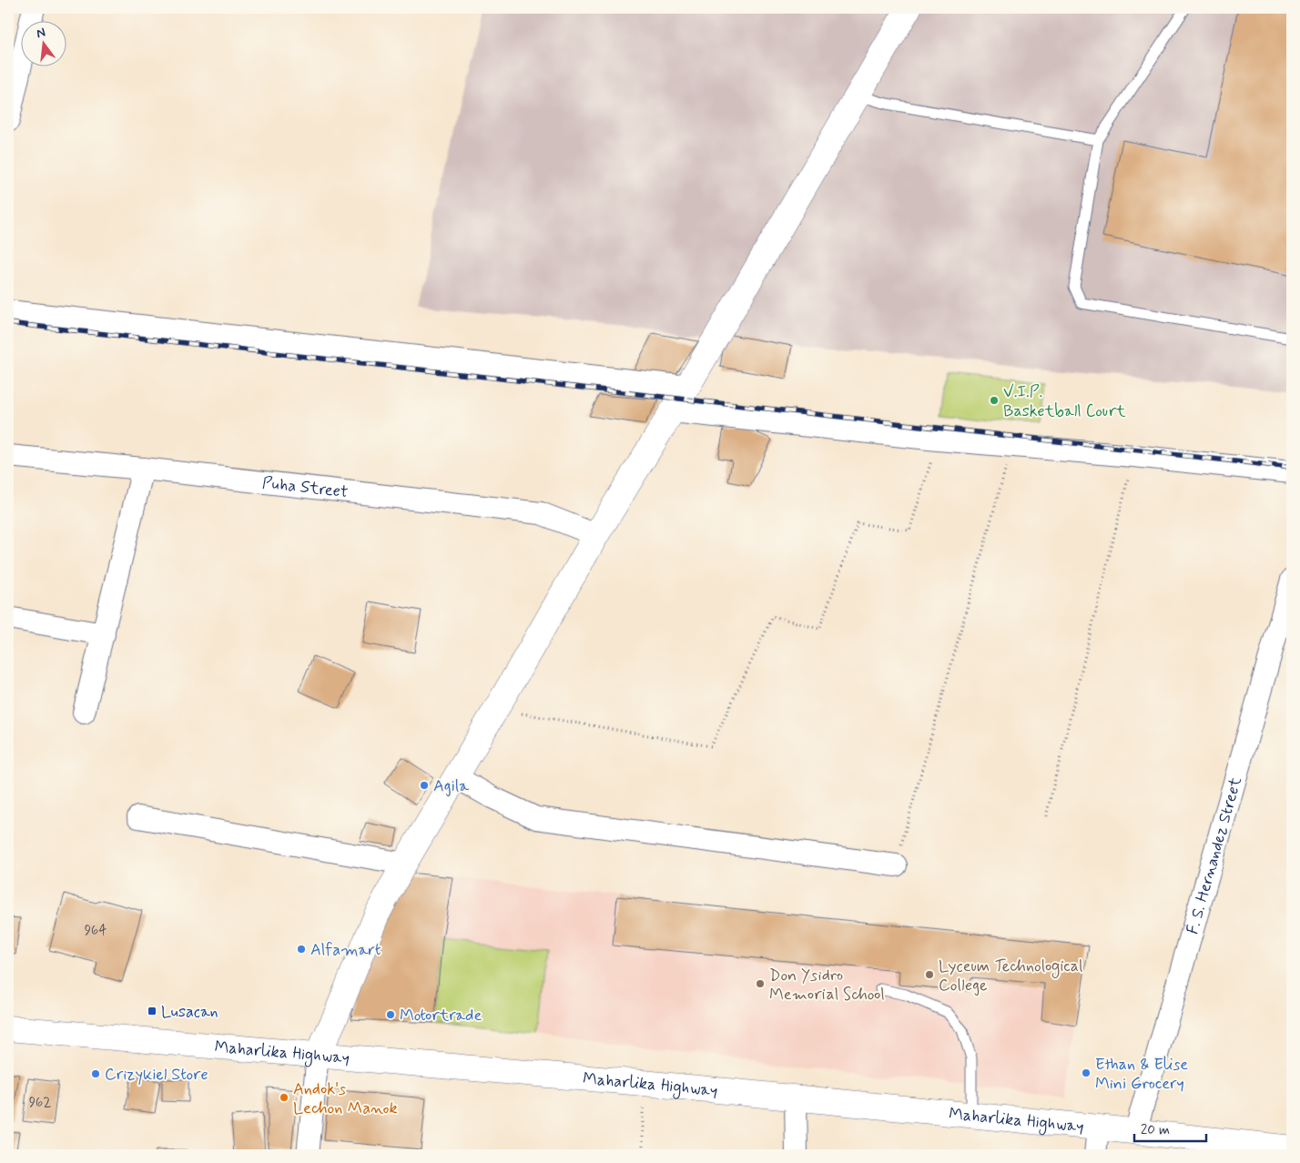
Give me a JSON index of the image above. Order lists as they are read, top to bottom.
{
  "streets": {
    "main road": ["Maharlika Highway"],
    "street": ["Puha Street", "F. S. Hernandez Street"]
  },
  "crossings": [
    ["F. S. Hernandez Street", "Maharlika Highway"]
  ],
  "places": {
    "other": [
      "V.I.P. Basketball Court",
      "Agila",
      "Alfamart",
      "Lyceum Technological College",
      "Don Ysidro Memorial School",
      "Motortrade",
      "Ethan & Elise Mini Grocery",
      "Crizykiel Store",
      "Andok's Lechon Manok"
    ],
    "transit": ["Lusacan"]
  },
  "house_numbers": ["964", "962"],
  "scale_bar": "20 m",
  "north": "top"
}
